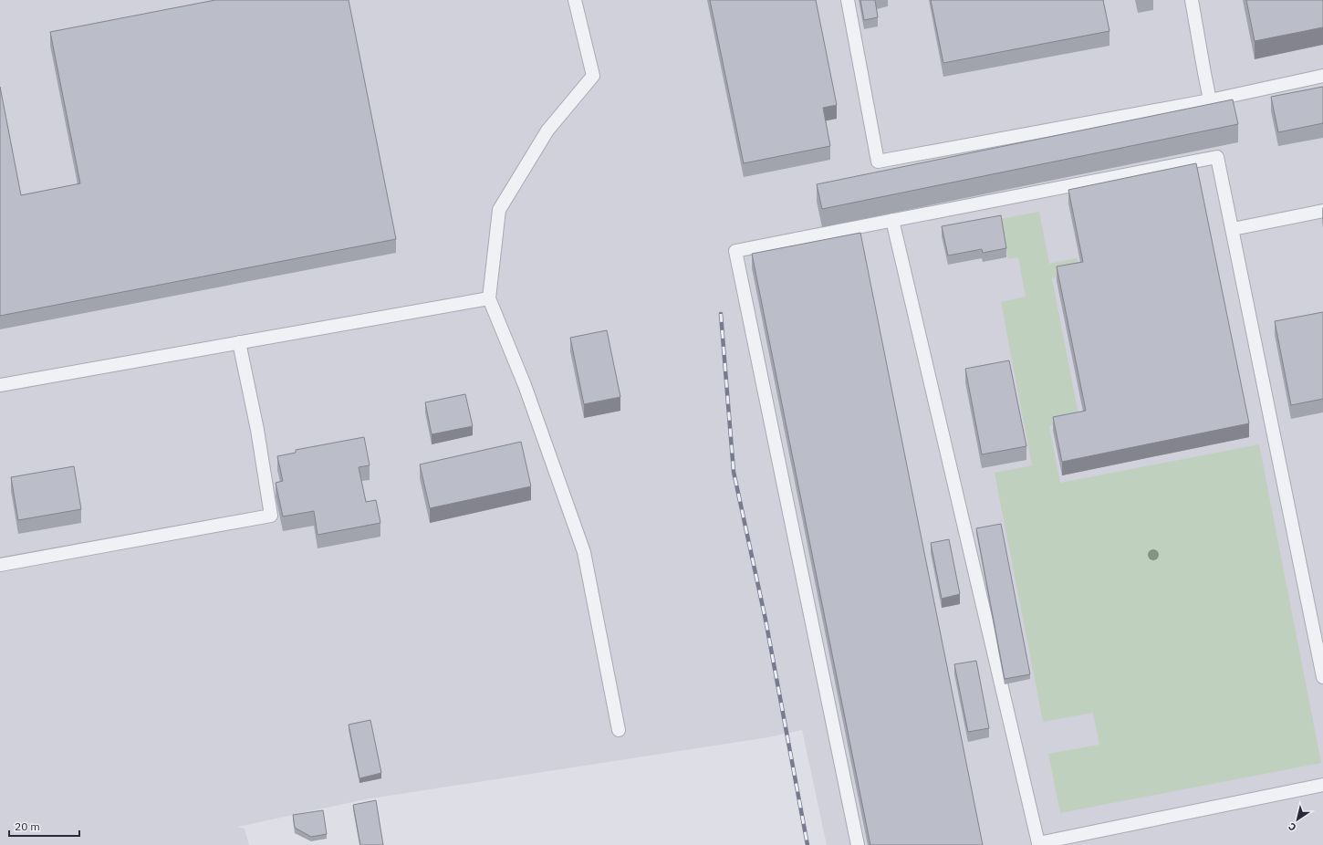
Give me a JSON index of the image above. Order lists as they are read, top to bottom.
{
  "scale_bar": "20 m",
  "north": "bottom left"
}
